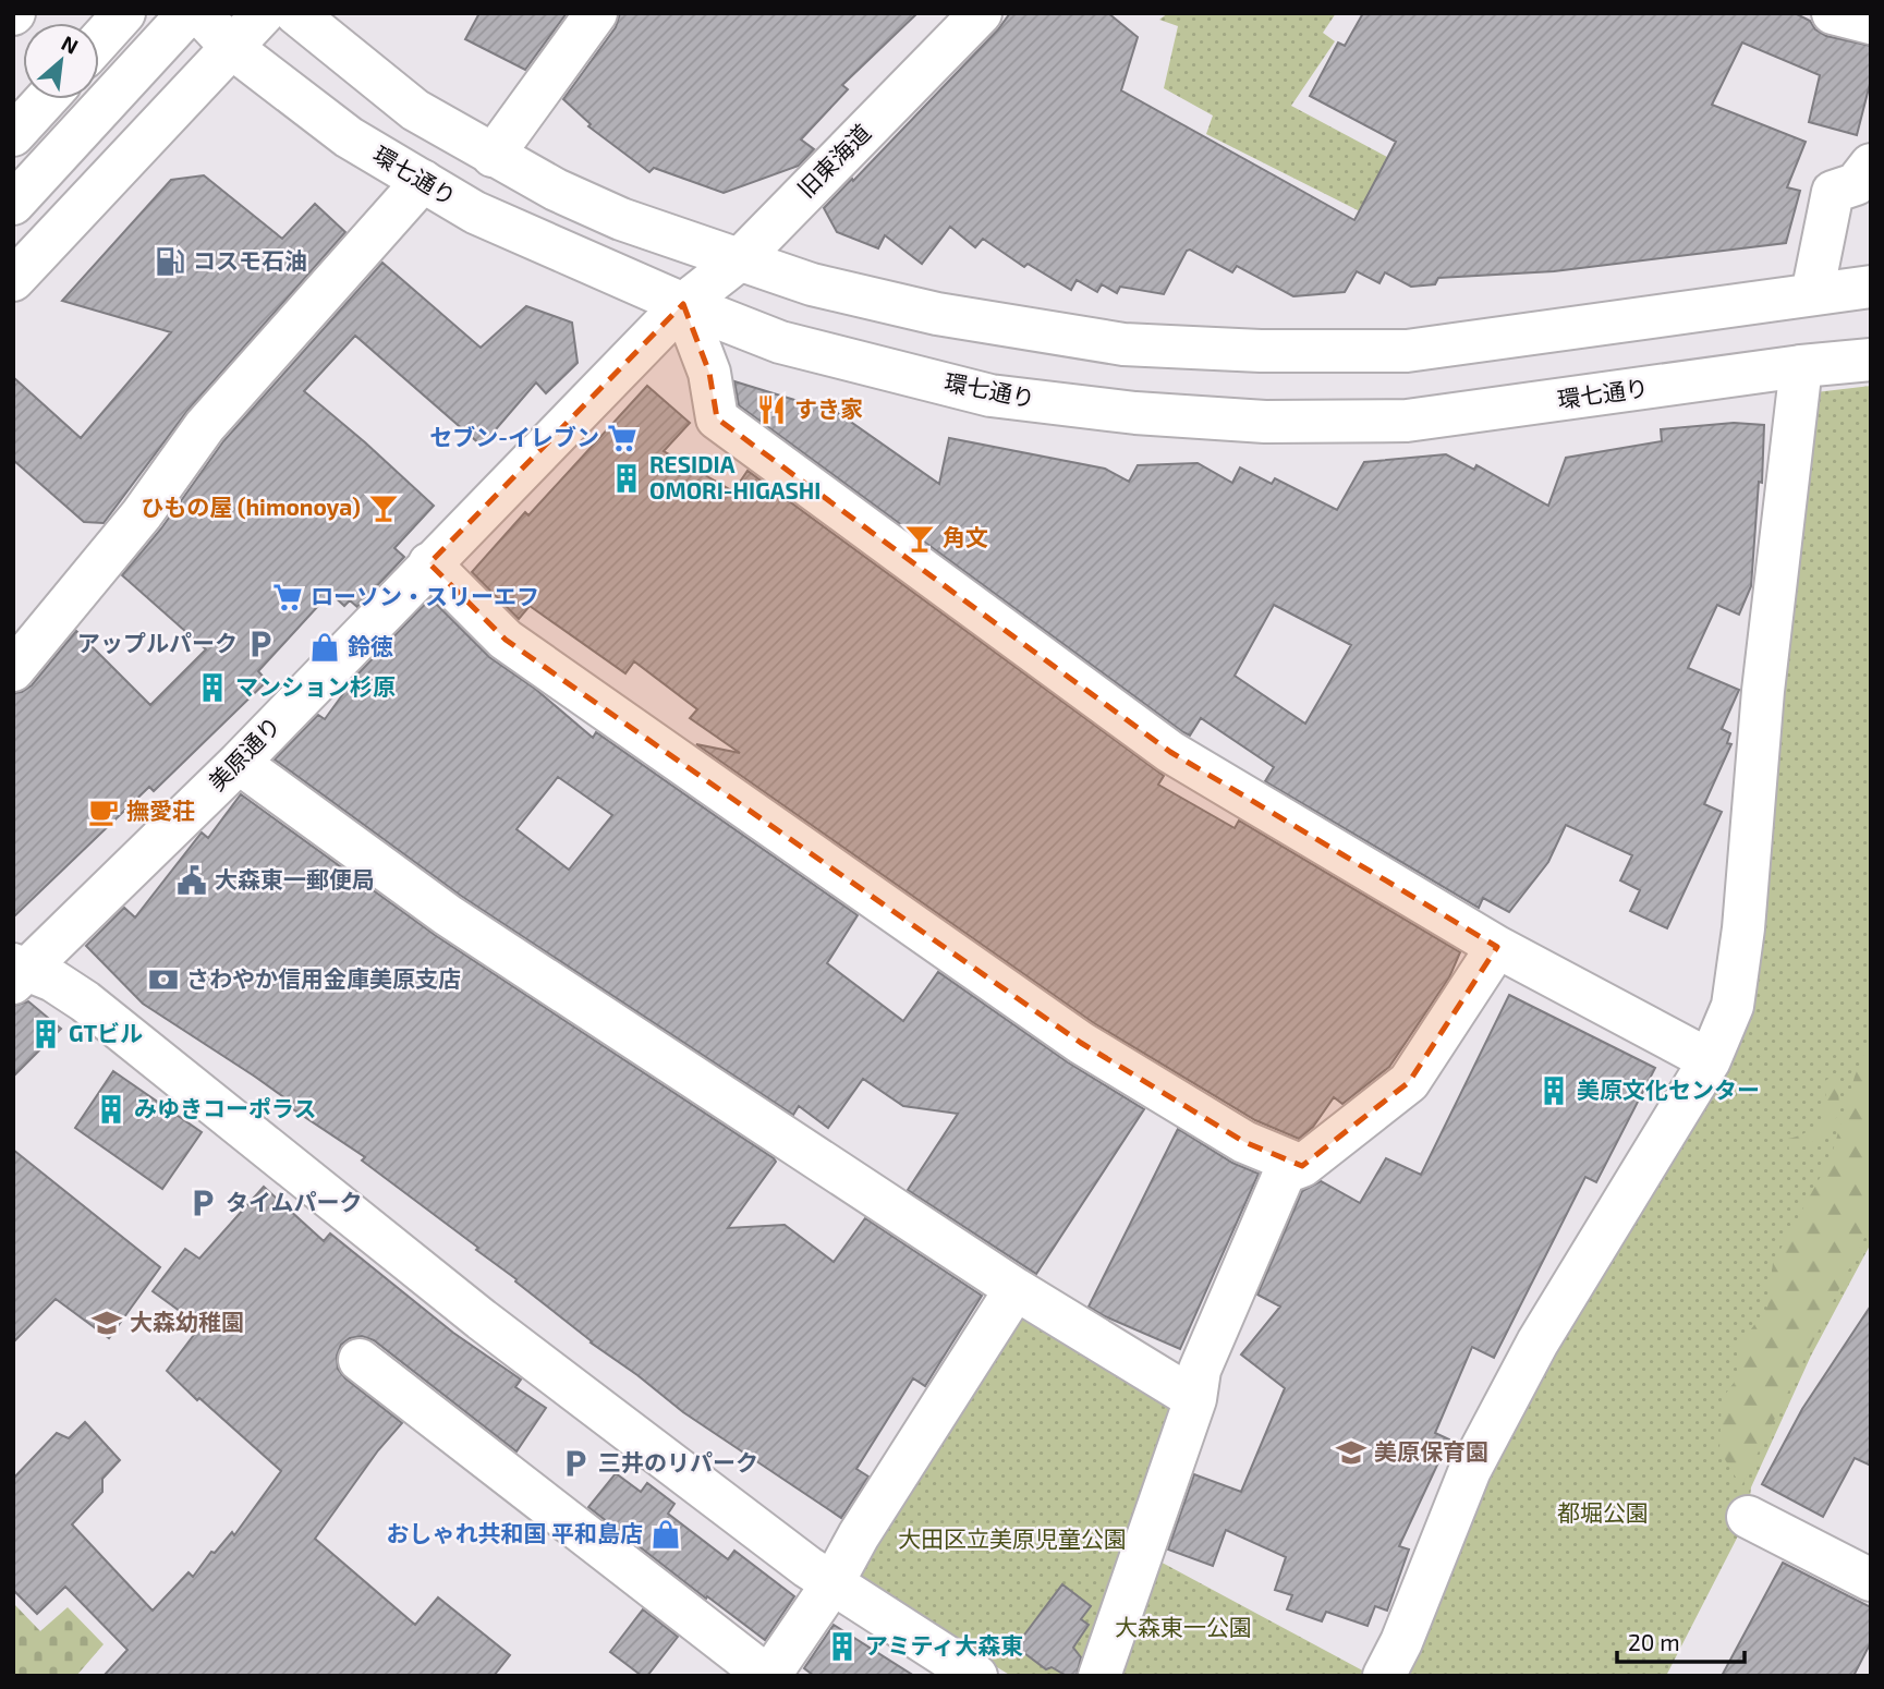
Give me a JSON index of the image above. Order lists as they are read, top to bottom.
{
  "streets": {
    "main road": ["旧東海道", "環七通り", "美原通り"]
  },
  "crossings": [
    ["旧東海道", "環七通り"],
    ["旧東海道", "美原通り"],
    ["環七通り", "美原通り"]
  ],
  "parks": ["都堀公園", "大田区立美原児童公園", "大森東一公園"],
  "places": {
    "fuel station": ["コスモ石油"],
    "restaurant": ["すき家"],
    "supermarket": ["セブン-イレブン", "ローソン・スリーエフ"],
    "building": [
      "RESIDIA OMORI-HIGASHI",
      "マンション杉原",
      "GTビル",
      "美原文化センター",
      "みゆきコーポラス",
      "アミティ大森東"
    ],
    "bar": ["ひもの屋 (himonoya)", "角文"],
    "parking": ["アップルパーク", "タイムパーク", "三井のリパーク"],
    "shop": ["鈴徳", "おしゃれ共和国 平和島店"],
    "cafe": ["撫愛荘"],
    "public building": ["大森東一郵便局"],
    "bank": ["さわやか信用金庫美原支店"],
    "school or university": ["大森幼稚園", "美原保育園"]
  },
  "scale_bar": "20 m",
  "north": "top right"
}
